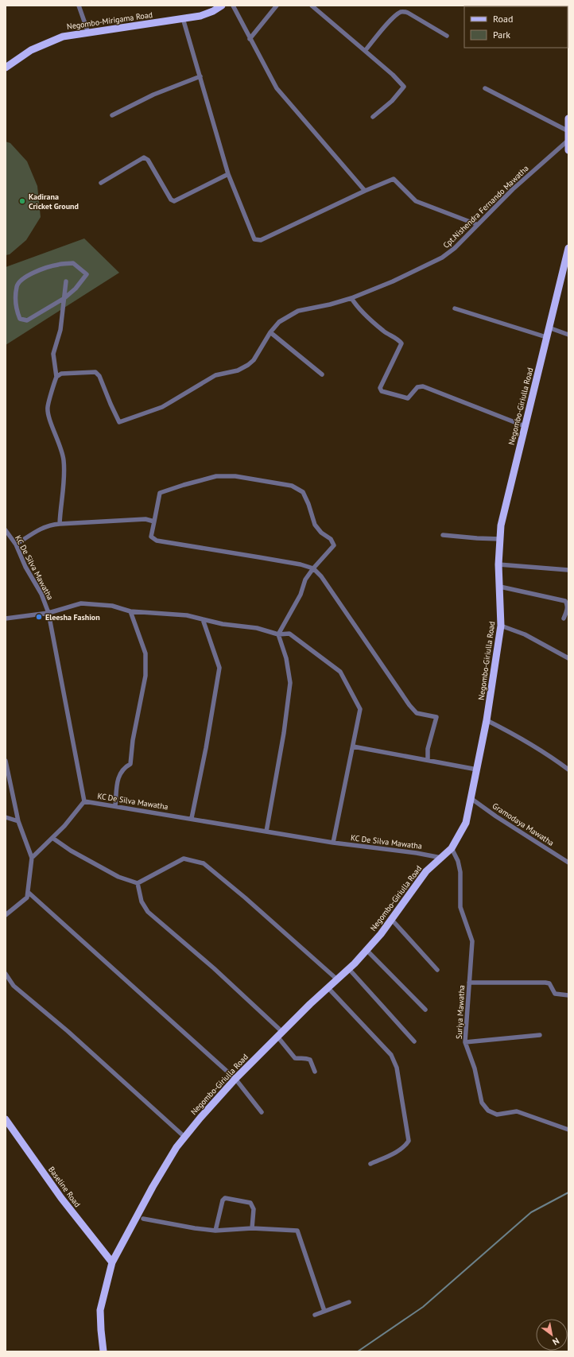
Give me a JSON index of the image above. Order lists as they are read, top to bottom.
{
  "streets": {
    "main road": ["Negombo-Mirigama Road", "Negombo-Giriulla Road", "Baseline Road"],
    "street": [
      "Cpt.Nishendra Fernando Mawatha",
      "KC De Silva Mawatha",
      "Gramodaya Mawatha",
      "Suriya Mawatha"
    ]
  },
  "crossings": [
    ["Negombo-Giriulla Road", "KC De Silva Mawatha"],
    ["Negombo-Giriulla Road", "Gramodaya Mawatha"],
    ["Negombo-Giriulla Road", "Suriya Mawatha"],
    ["Negombo-Giriulla Road", "Baseline Road"]
  ],
  "places": ["Kadirana Cricket Ground", "Eleesha Fashion"],
  "legend": ["Road", "Park"],
  "north": "bottom right"
}
